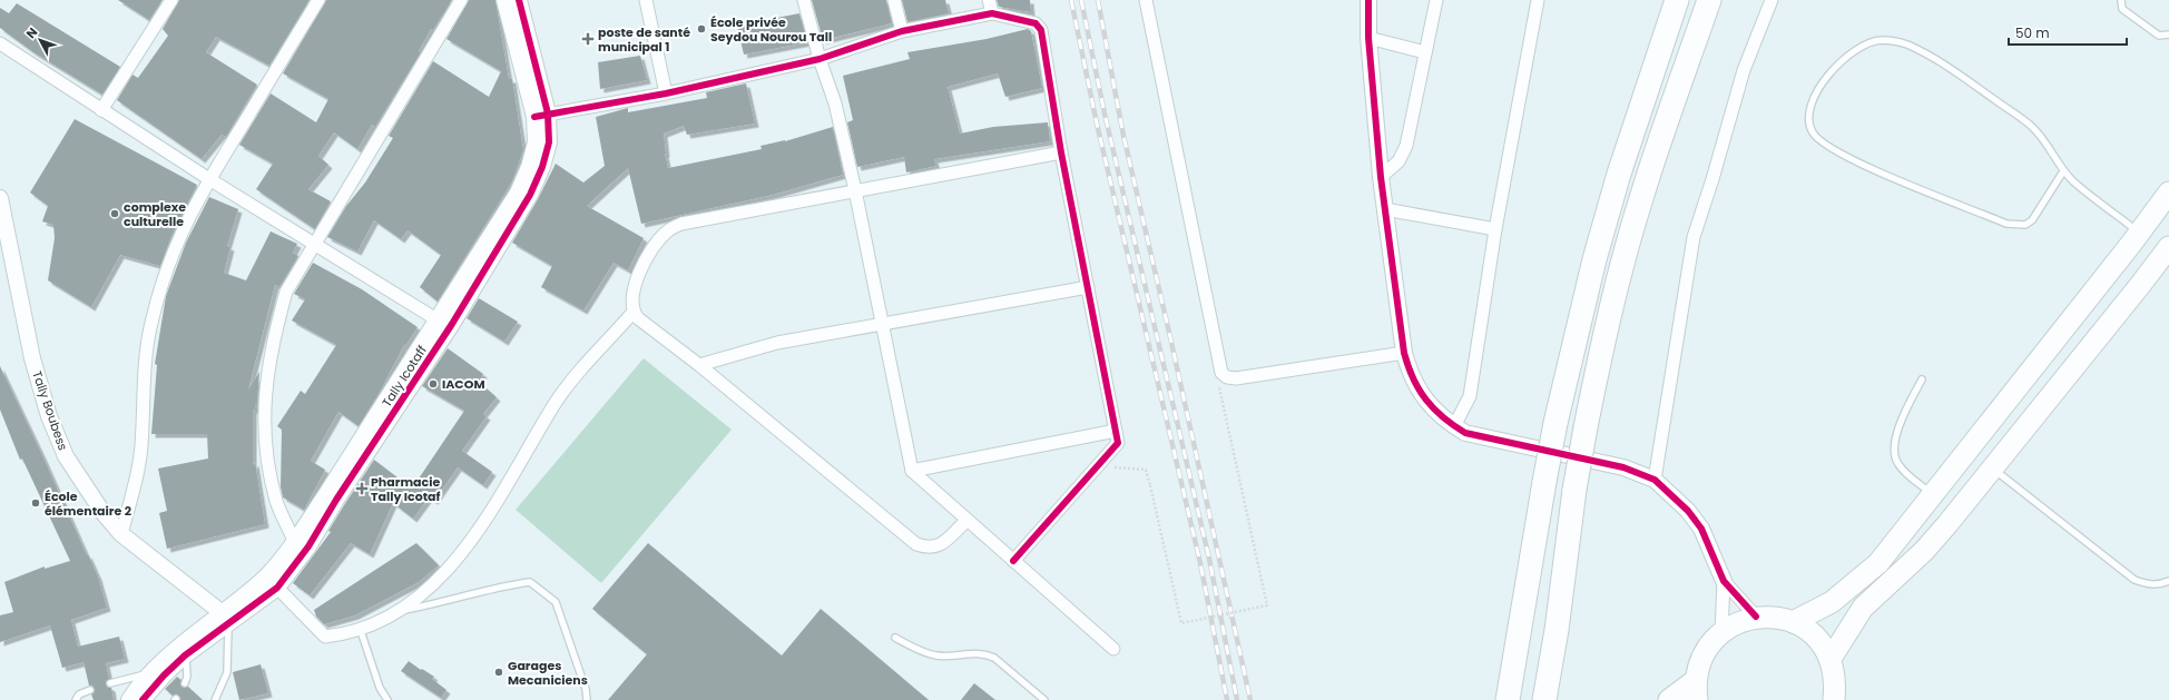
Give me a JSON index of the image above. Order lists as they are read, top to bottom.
{
  "streets": {
    "street": ["Tally Icotaff", "Tally Boubess"]
  },
  "crossings": [
    ["Tally Icotaff", "Tally Boubess"]
  ],
  "places": {
    "other": [
      "École privée Seydou Nourou Tall",
      "complexe culturelle",
      "IACOM",
      "École élémentaire 2",
      "Garages Mecaniciens"
    ],
    "health": ["poste de santé municipal 1", "Pharmacie Tally Icotaf"]
  },
  "scale_bar": "50 m",
  "north": "top left"
}
